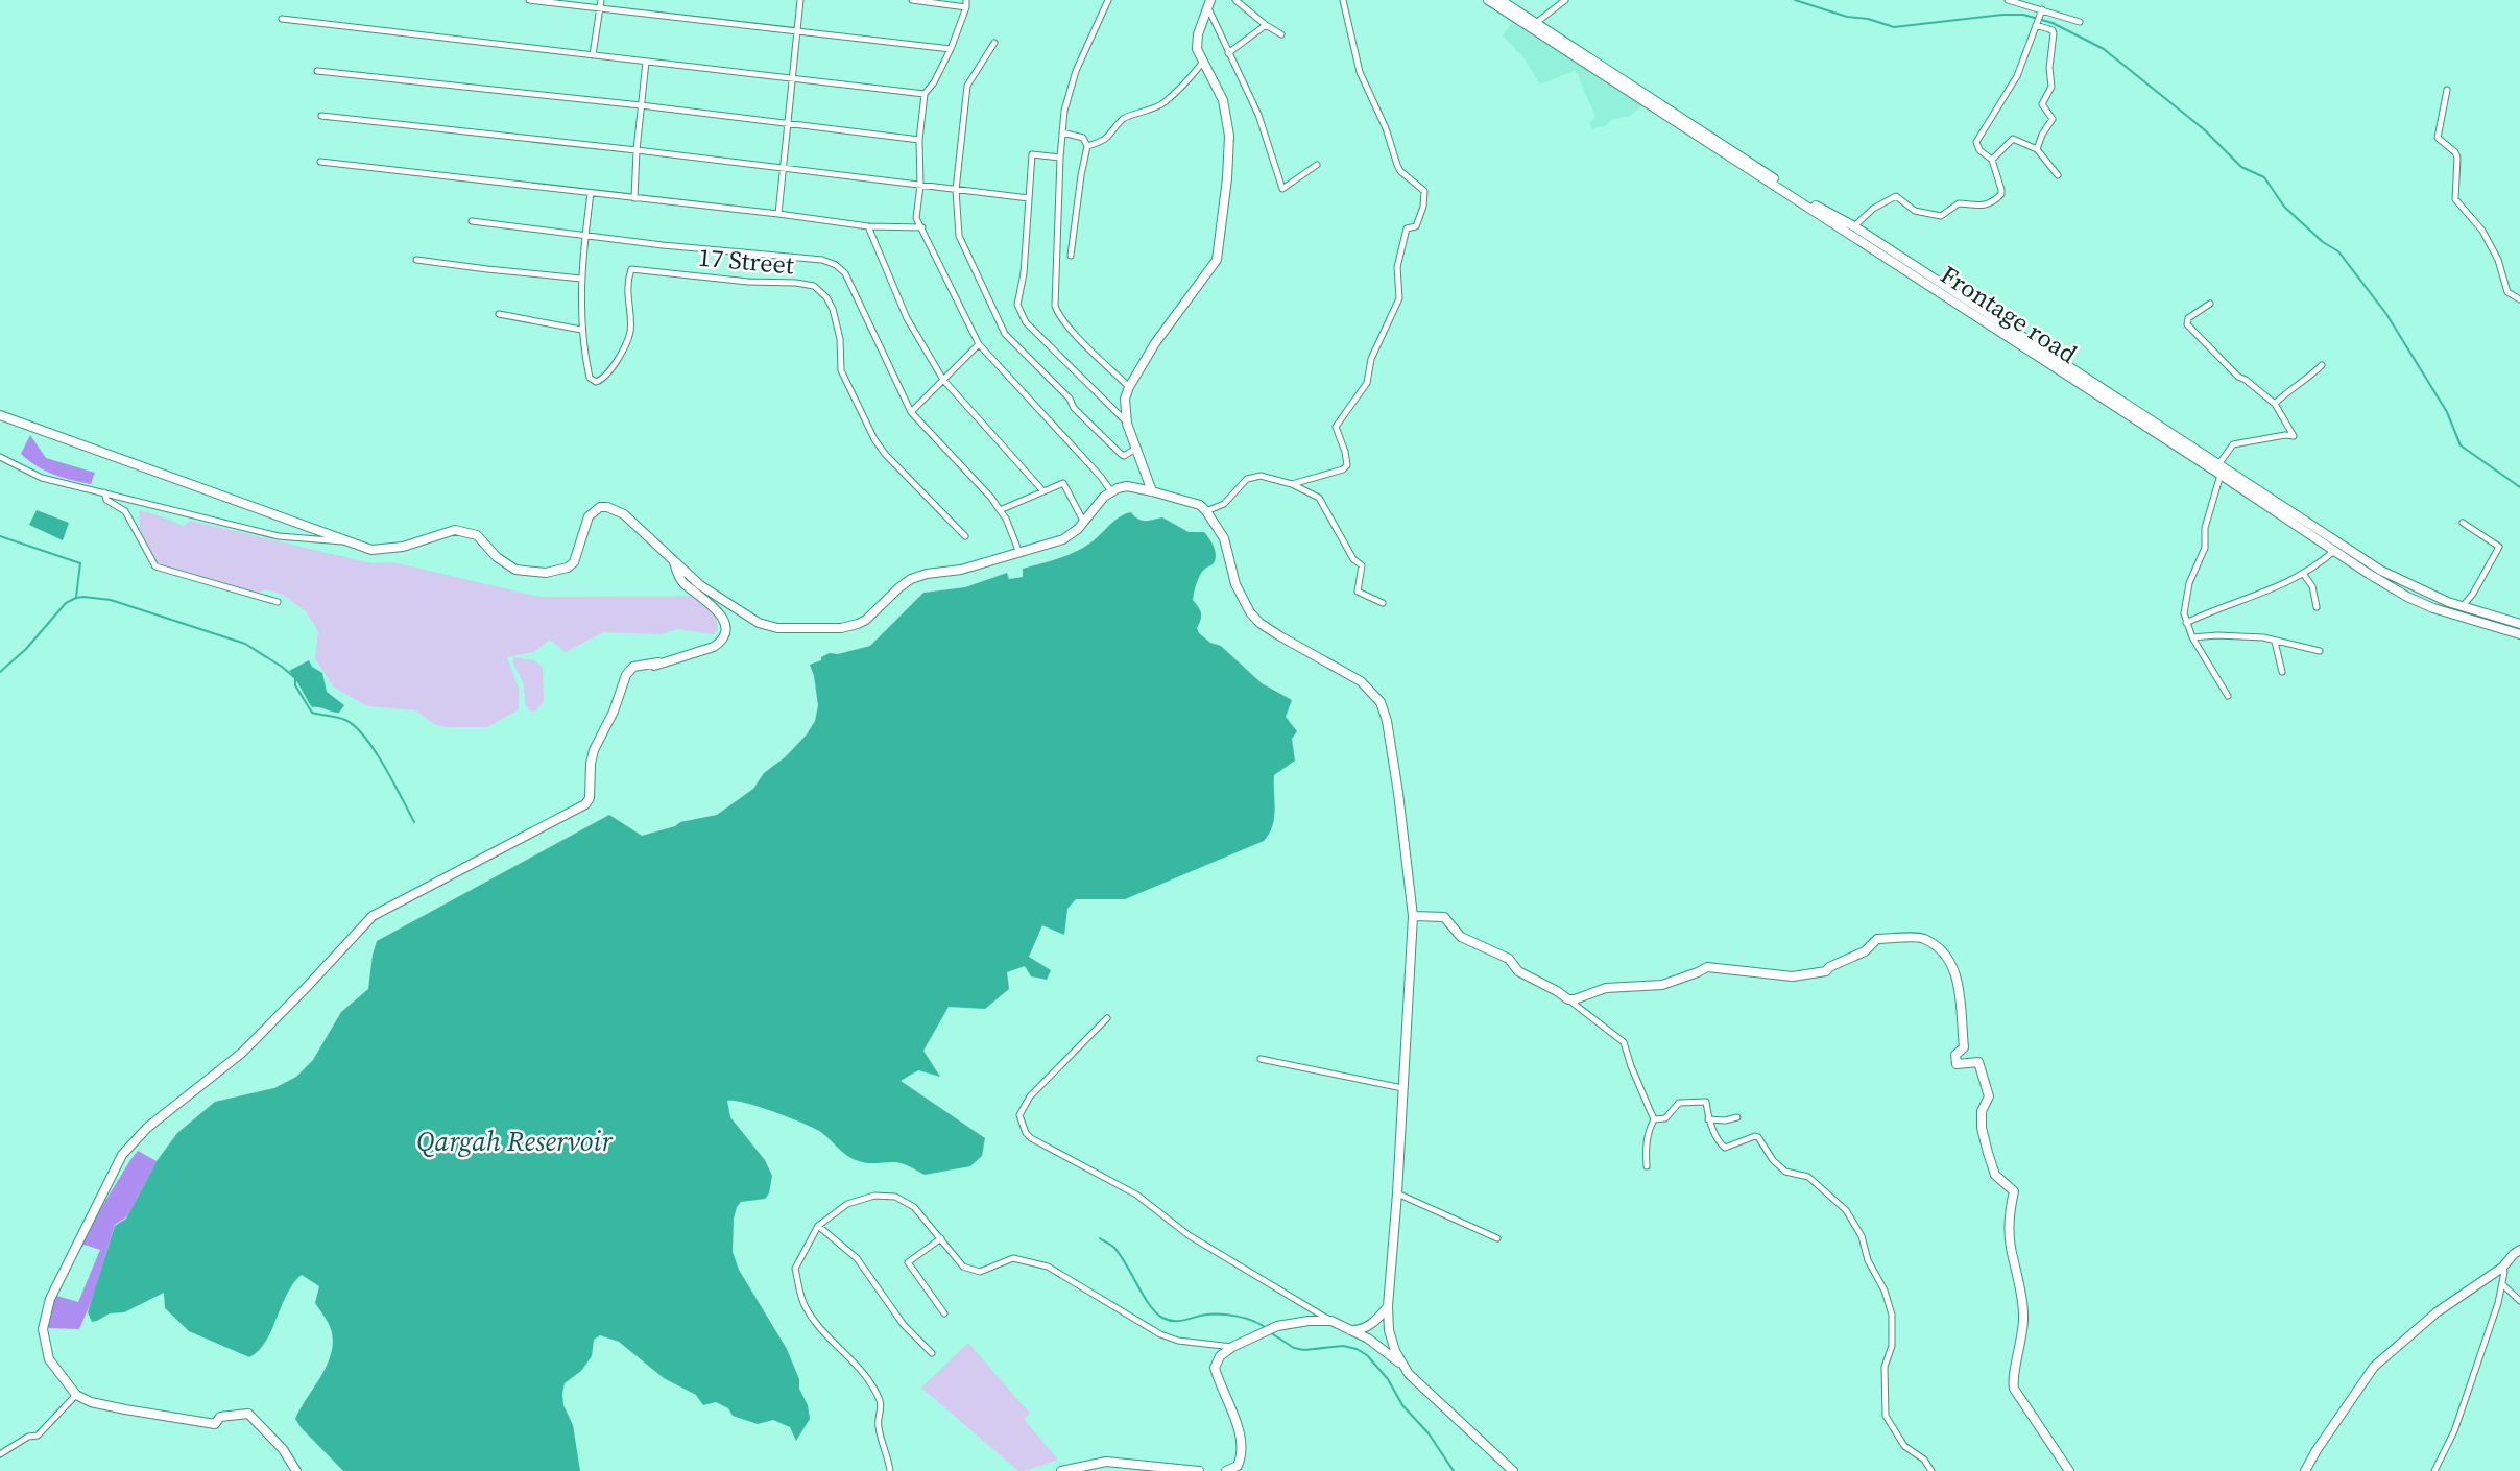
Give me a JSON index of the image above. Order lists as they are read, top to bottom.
{
  "streets": {
    "main road": ["Frontage road"],
    "street": ["17 Street"]
  },
  "water": ["Qargah Reservoir"]
}
